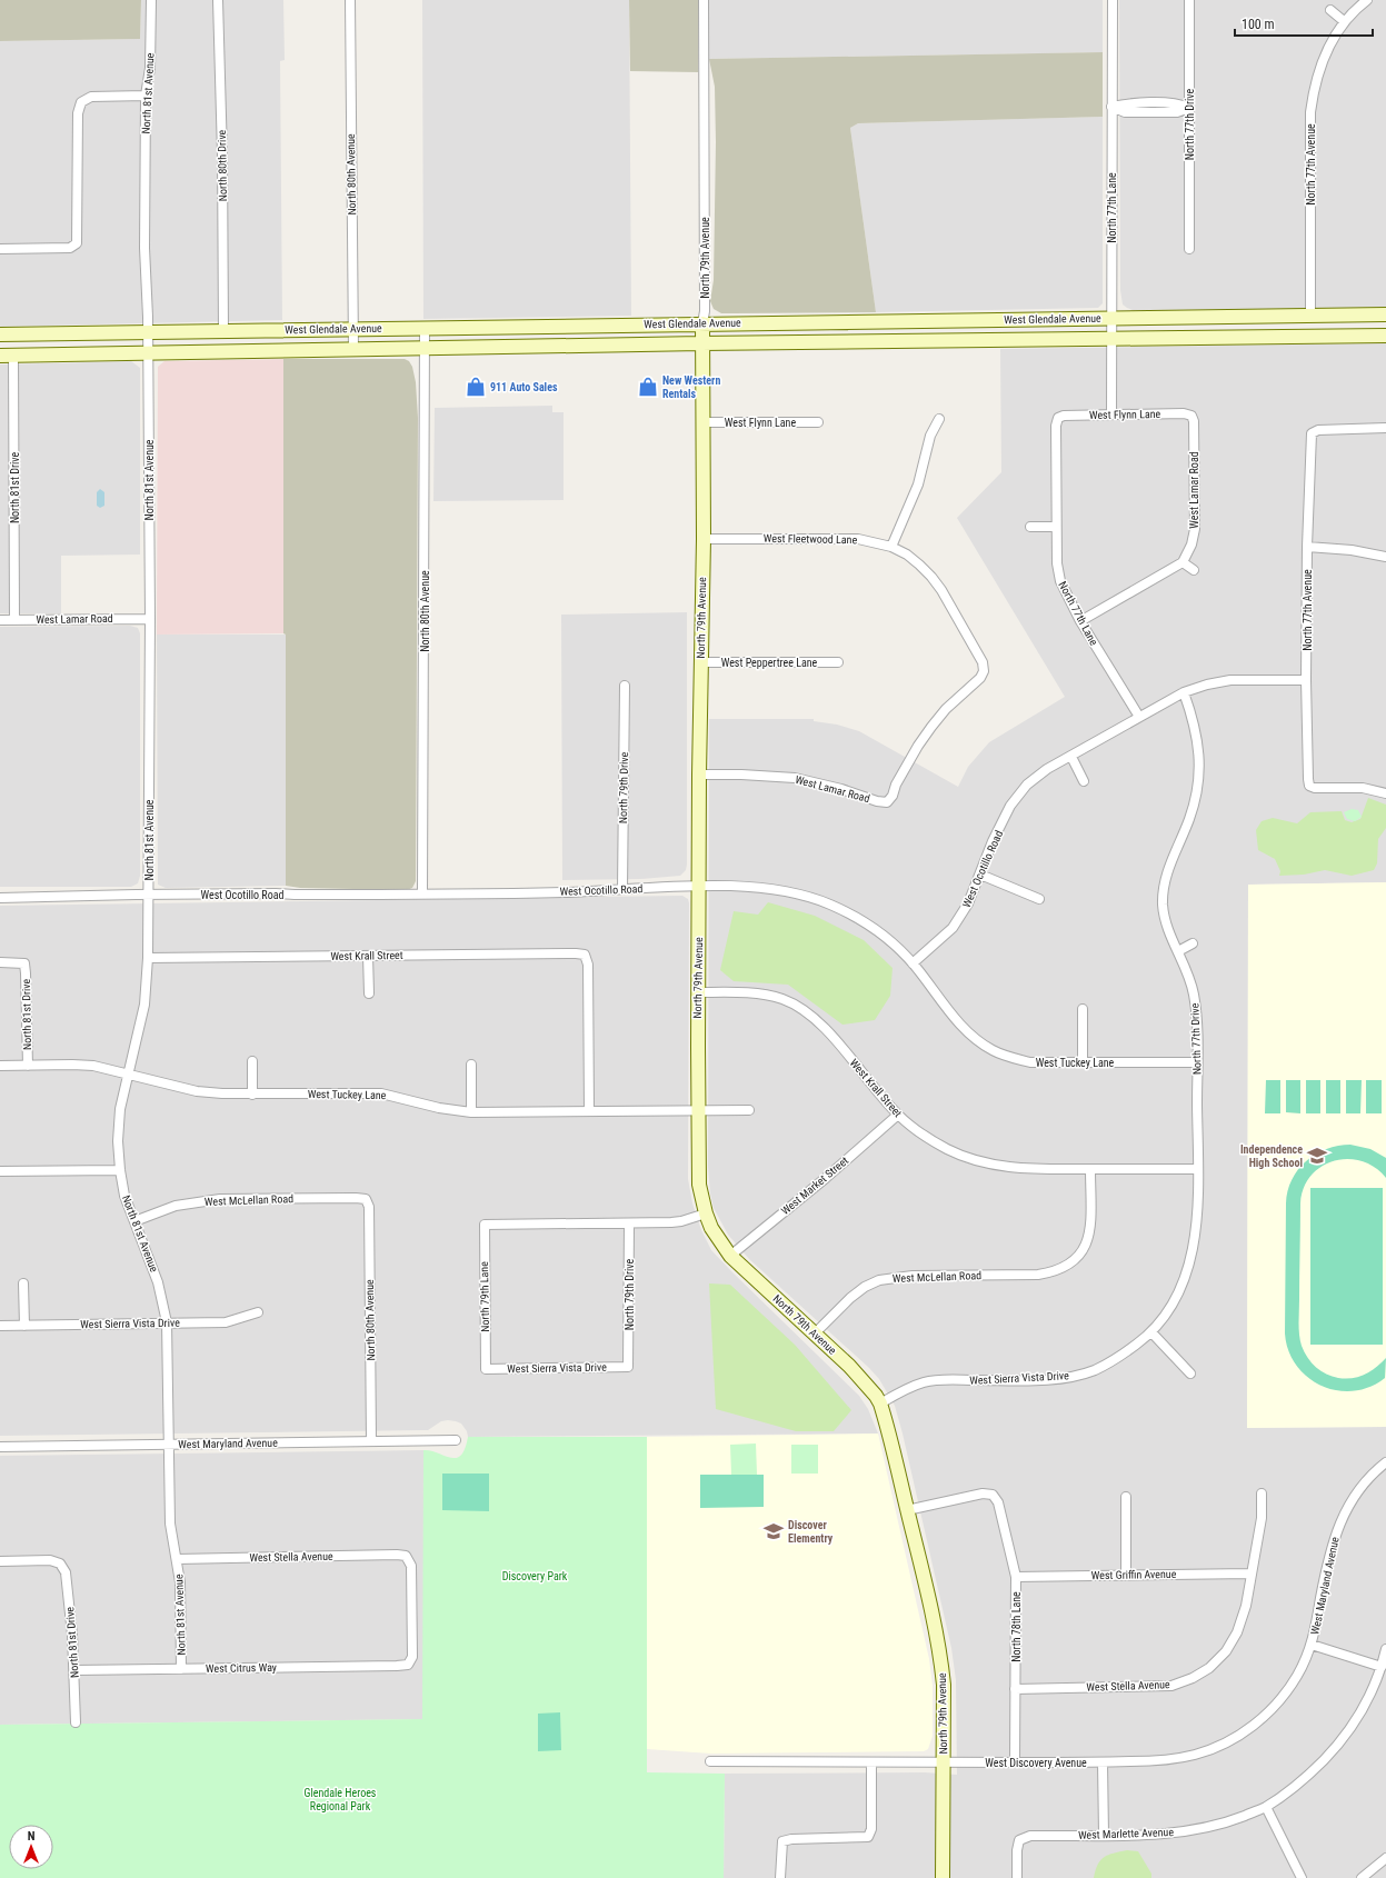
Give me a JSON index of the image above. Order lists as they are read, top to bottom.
{
  "streets": {
    "main road": ["North 79th Avenue", "West Glendale Avenue"],
    "street": [
      "North 81st Avenue",
      "North 77th Drive",
      "North 77th Avenue",
      "North 80th Drive",
      "North 80th Avenue",
      "North 77th Lane",
      "West Flynn Lane",
      "North 81st Drive",
      "West Lamar Road",
      "West Fleetwood Lane",
      "West Peppertree Lane",
      "North 79th Drive",
      "West Ocotillo Road",
      "West Krall Street",
      "West Tuckey Lane",
      "West Market Street",
      "West McLellan Road",
      "North 79th Lane",
      "West Sierra Vista Drive",
      "West Maryland Avenue",
      "West Stella Avenue",
      "West Griffin Avenue",
      "North 78th Lane",
      "West Citrus Way",
      "West Discovery Avenue",
      "West Marlette Avenue"
    ]
  },
  "crossings": [
    ["North 81st Avenue", "West Glendale Avenue"],
    ["North 81st Avenue", "West Lamar Road"],
    ["North 81st Avenue", "West Ocotillo Road"],
    ["North 81st Avenue", "West Krall Street"],
    ["North 81st Avenue", "West Tuckey Lane"],
    ["North 81st Avenue", "West McLellan Road"],
    ["North 81st Avenue", "West Sierra Vista Drive"],
    ["North 81st Avenue", "West Maryland Avenue"],
    ["North 81st Avenue", "West Stella Avenue"],
    ["North 81st Avenue", "West Citrus Way"],
    ["North 77th Drive", "West Ocotillo Road"],
    ["North 77th Drive", "West Krall Street"],
    ["North 77th Drive", "West Tuckey Lane"],
    ["North 77th Drive", "West Sierra Vista Drive"],
    ["North 77th Avenue", "West Glendale Avenue"],
    ["North 77th Avenue", "West Ocotillo Road"],
    ["North 80th Drive", "West Glendale Avenue"],
    ["North 80th Avenue", "West Glendale Avenue"],
    ["North 80th Avenue", "West Ocotillo Road"],
    ["North 80th Avenue", "West McLellan Road"],
    ["North 80th Avenue", "West Maryland Avenue"],
    ["North 77th Lane", "West Glendale Avenue"],
    ["North 77th Lane", "West Flynn Lane"],
    ["North 77th Lane", "West Ocotillo Road"],
    ["North 79th Avenue", "West Glendale Avenue"],
    ["North 79th Avenue", "West Flynn Lane"],
    ["North 79th Avenue", "West Lamar Road"],
    ["North 79th Avenue", "West Fleetwood Lane"],
    ["North 79th Avenue", "West Peppertree Lane"],
    ["North 79th Avenue", "West Ocotillo Road"],
    ["North 79th Avenue", "West Krall Street"],
    ["North 79th Avenue", "West Tuckey Lane"],
    ["North 79th Avenue", "West Market Street"],
    ["North 79th Avenue", "West McLellan Road"],
    ["North 79th Avenue", "West Sierra Vista Drive"],
    ["North 79th Avenue", "North 78th Lane"],
    ["North 79th Avenue", "West Discovery Avenue"],
    ["West Glendale Avenue", "North 81st Drive"],
    ["West Flynn Lane", "West Lamar Road"],
    ["North 81st Drive", "West Lamar Road"],
    ["North 81st Drive", "West Tuckey Lane"],
    ["North 81st Drive", "West Citrus Way"],
    ["West Lamar Road", "West Fleetwood Lane"],
    ["North 79th Drive", "West Ocotillo Road"],
    ["North 79th Drive", "North 79th Lane"],
    ["North 79th Drive", "West Sierra Vista Drive"],
    ["West Ocotillo Road", "West Tuckey Lane"],
    ["West Krall Street", "West Tuckey Lane"],
    ["West Krall Street", "West Market Street"],
    ["West Krall Street", "West McLellan Road"],
    ["North 79th Lane", "West Sierra Vista Drive"],
    ["West Maryland Avenue", "West Discovery Avenue"],
    ["West Stella Avenue", "West Griffin Avenue"],
    ["West Stella Avenue", "North 78th Lane"],
    ["West Stella Avenue", "West Citrus Way"],
    ["West Griffin Avenue", "North 78th Lane"],
    ["North 78th Lane", "West Discovery Avenue"]
  ],
  "parks": ["Discovery Park", "Glendale Heroes Regional Park"],
  "places": {
    "shop": ["911 Auto Sales", "New Western Rentals"],
    "school or university": ["Independence High School", "Discover Elementry"]
  },
  "scale_bar": "100 m",
  "north": "top"
}
